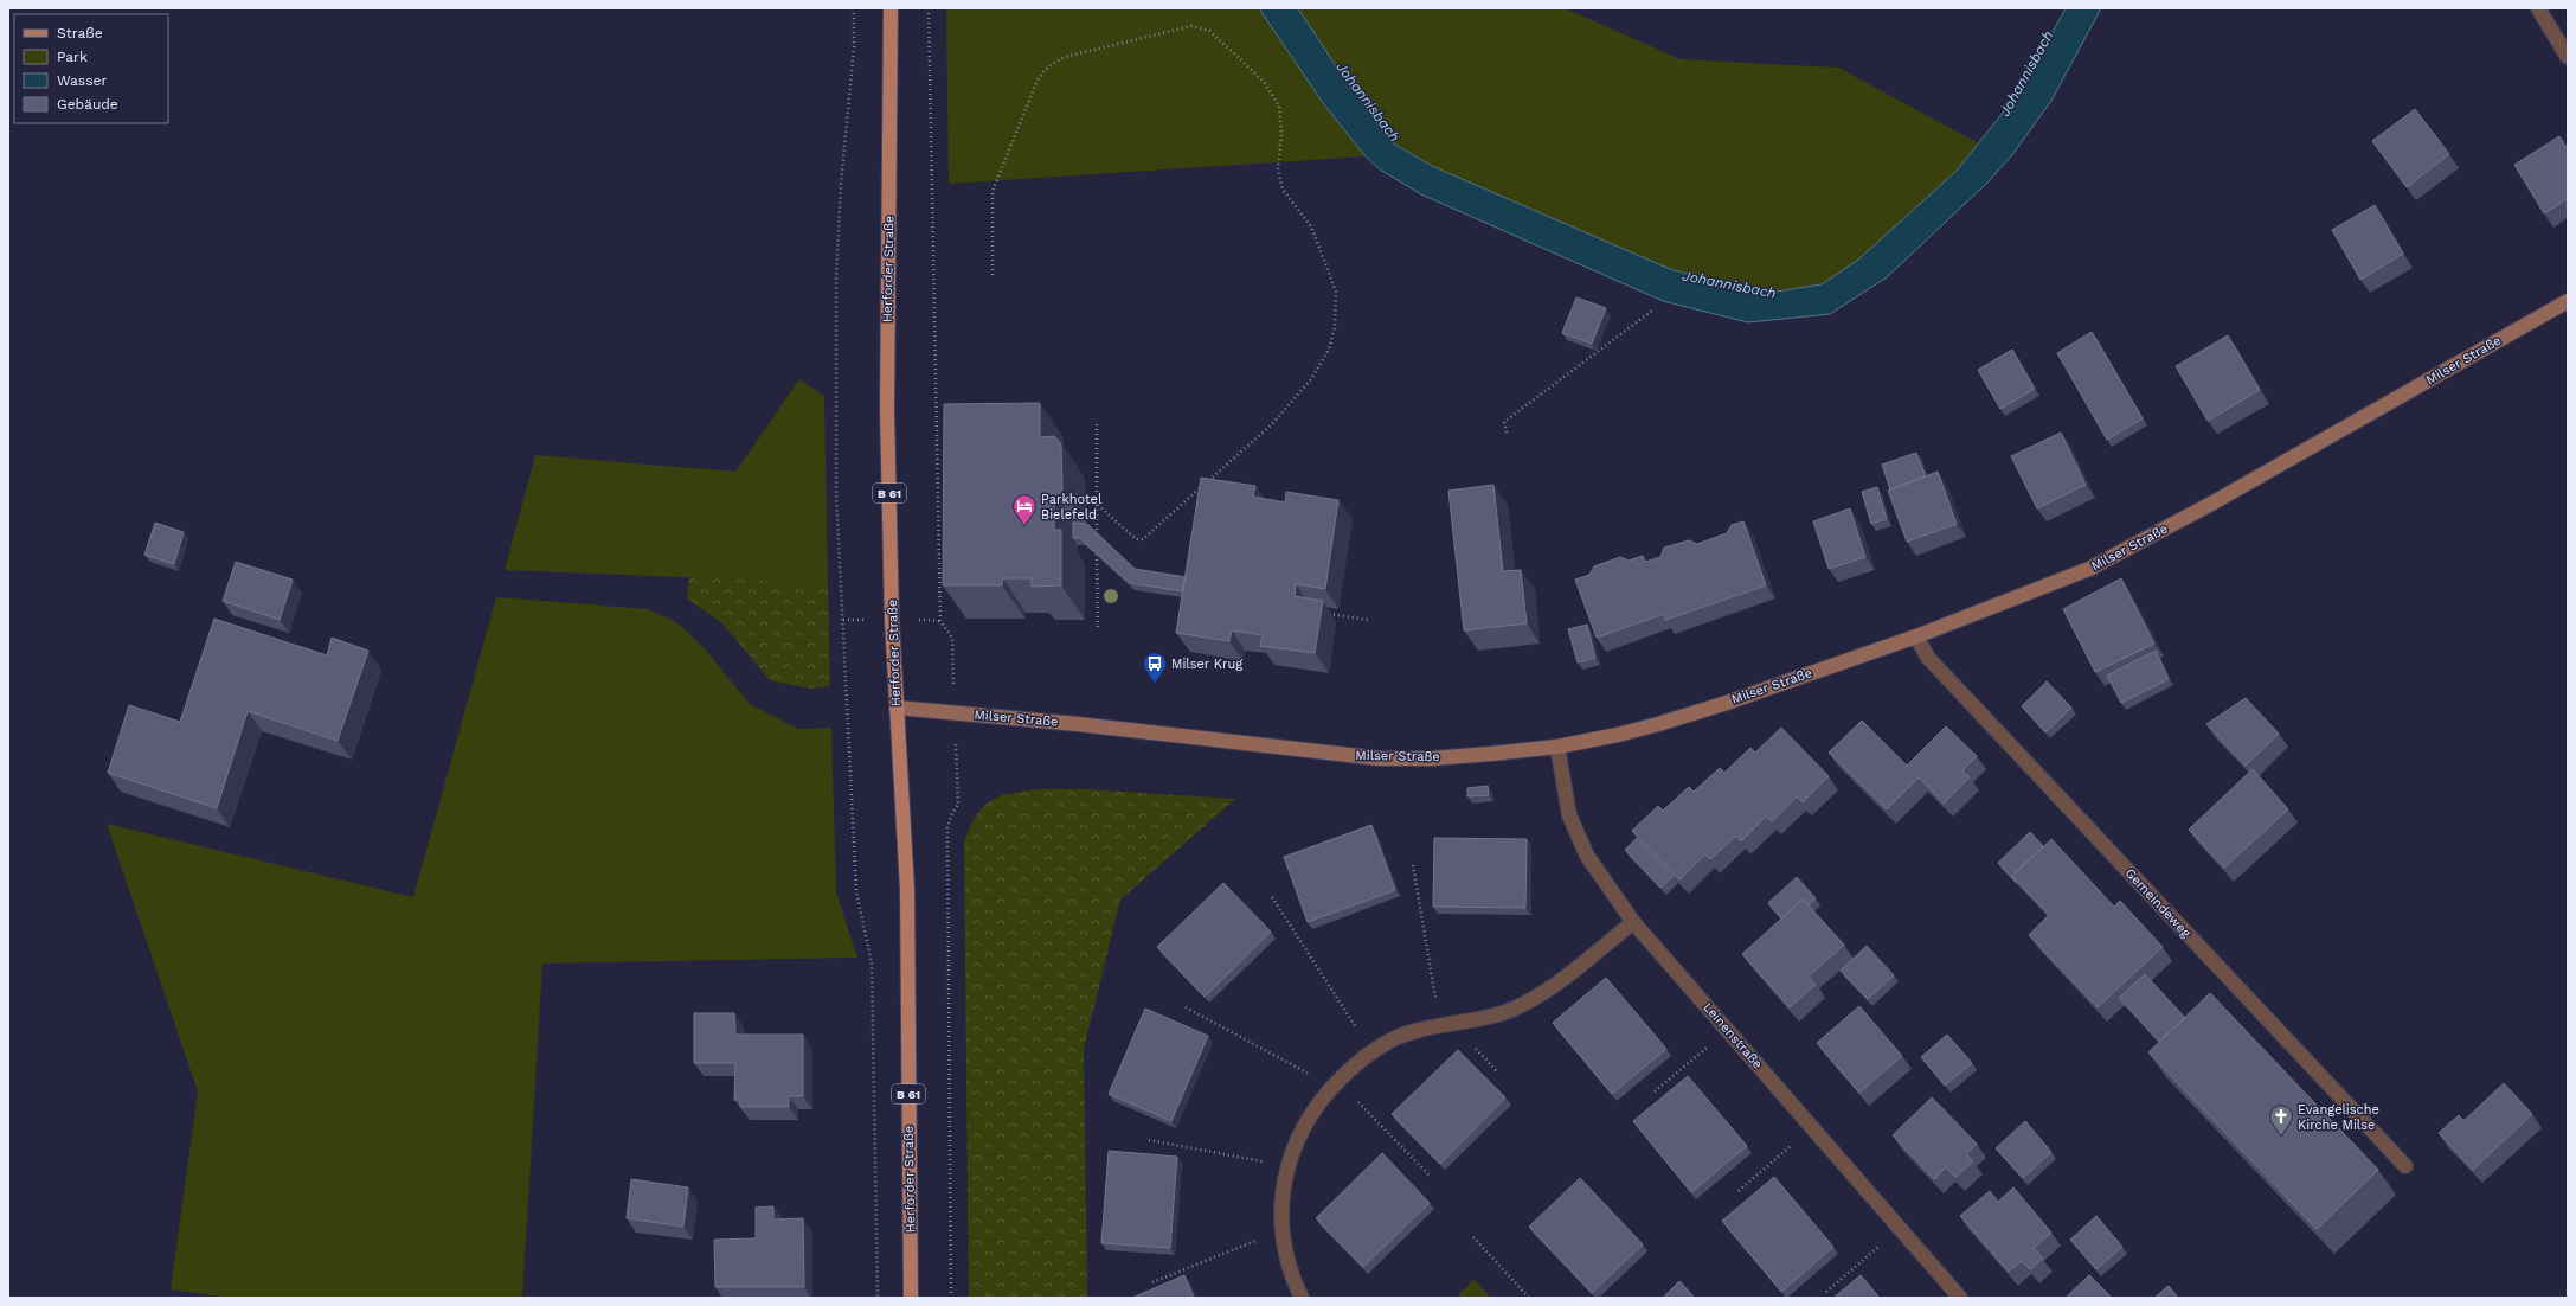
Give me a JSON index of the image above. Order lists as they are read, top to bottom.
{
  "streets": {
    "main road": ["Herforder Straße", "Milser Straße", "B 61"],
    "street": ["Gemeindeweg", "Leinenstraße"]
  },
  "crossings": [
    ["Herforder Straße", "Milser Straße"],
    ["Milser Straße", "Gemeindeweg"],
    ["Milser Straße", "Leinenstraße"]
  ],
  "water": ["Johannisbach"],
  "places": {
    "hotel": ["Parkhotel Bielefeld"],
    "bus stop": ["Milser Krug"],
    "church": ["Evangelische Kirche Milse"]
  },
  "legend": [
    "Straße",
    "Park",
    "Wasser",
    "Gebäude"
  ]
}
